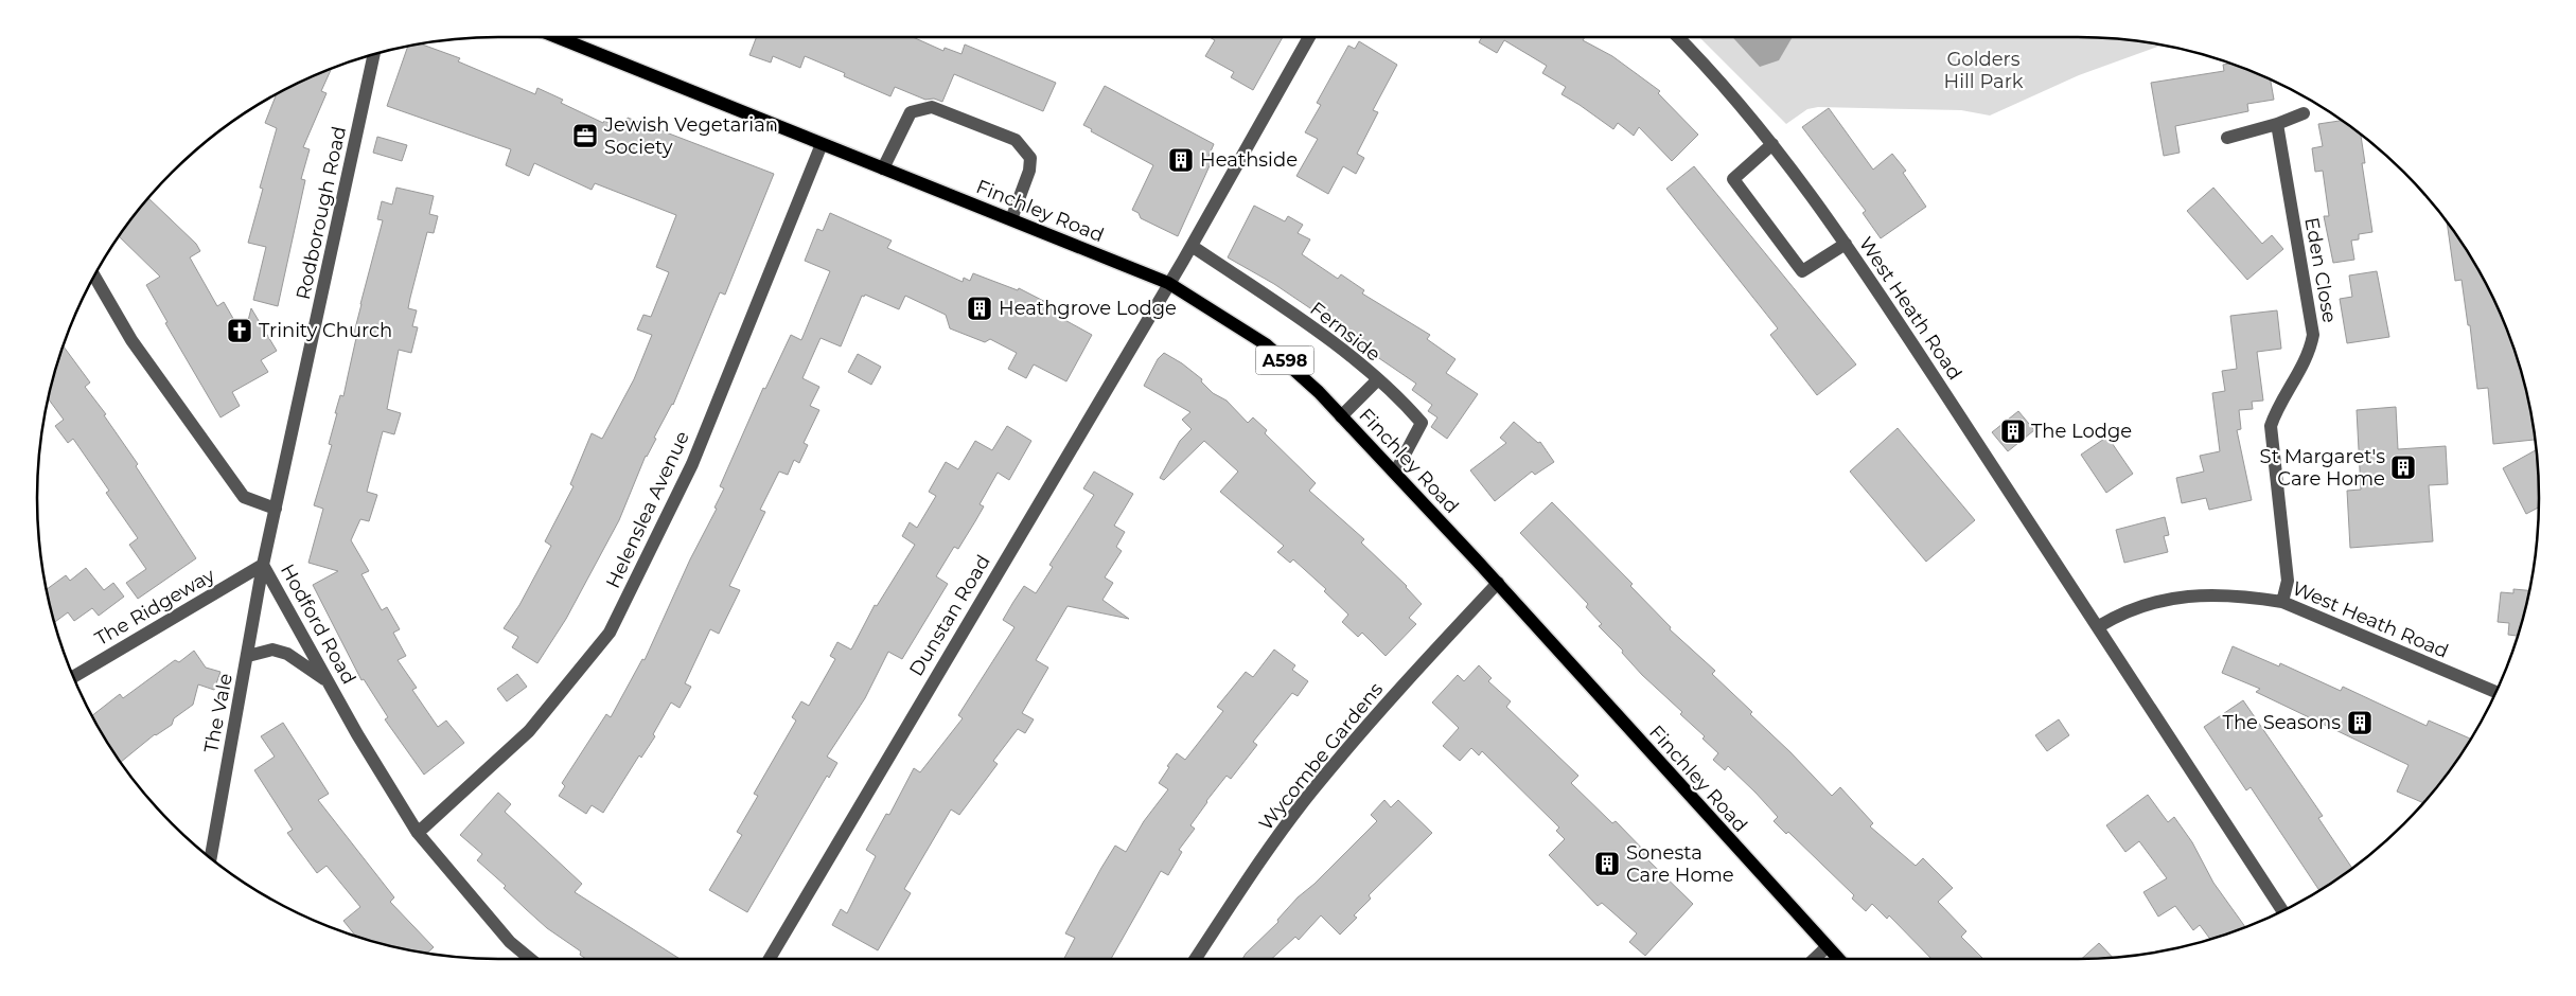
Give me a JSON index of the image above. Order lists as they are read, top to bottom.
{
  "streets": {
    "main road": ["Finchley Road", "A598"],
    "street": [
      "Rodborough Road",
      "Eden Close",
      "West Heath Road",
      "Fernside",
      "Helenslea Avenue",
      "The Ridgeway",
      "Dunstan Road",
      "Hodford Road",
      "The Vale",
      "Wycombe Gardens"
    ]
  },
  "crossings": [
    ["Finchley Road", "Fernside"],
    ["Finchley Road", "Helenslea Avenue"],
    ["Finchley Road", "Dunstan Road"],
    ["Finchley Road", "Wycombe Gardens"],
    ["Rodborough Road", "Hodford Road"],
    ["Eden Close", "West Heath Road"],
    ["Fernside", "Dunstan Road"],
    ["Helenslea Avenue", "Hodford Road"],
    ["The Ridgeway", "Hodford Road"],
    ["The Ridgeway", "The Vale"],
    ["Hodford Road", "The Vale"]
  ],
  "parks": ["Golders Hill Park"],
  "places": {
    "office": ["Jewish Vegetarian Society"],
    "building": [
      "Heathside",
      "Heathgrove Lodge",
      "The Lodge",
      "St Margaret's Care Home",
      "The Seasons",
      "Sonesta Care Home"
    ],
    "church": ["Trinity Church"]
  }
}
